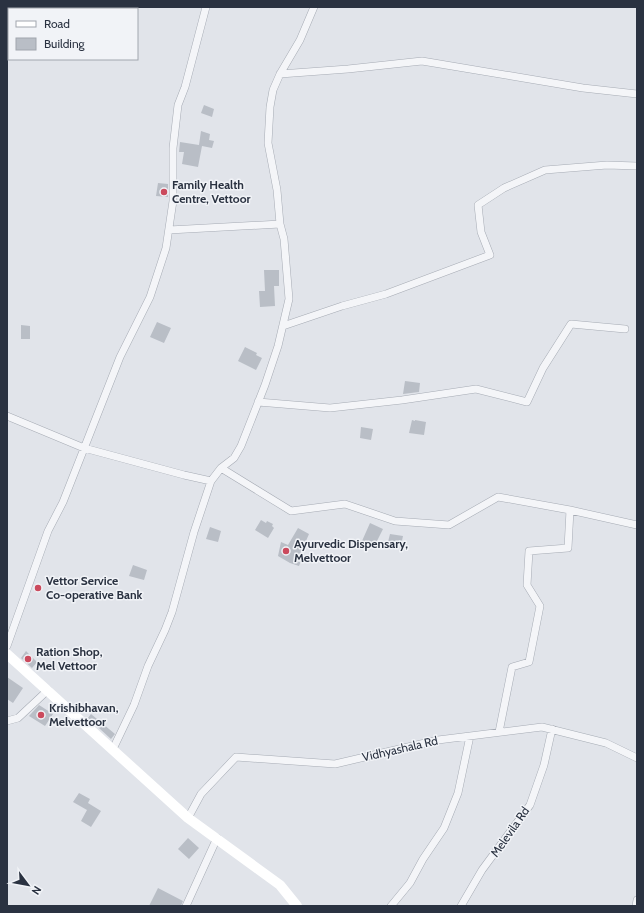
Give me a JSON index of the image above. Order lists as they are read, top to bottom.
{
  "streets": {
    "street": ["Vidhyashala Rd", "Melevila Rd"]
  },
  "crossings": [
    ["Vidhyashala Rd", "Melevila Rd"]
  ],
  "places": [
    "Family Health Centre, Vettoor",
    "Ayurvedic Dispensary, Melvettoor",
    "Vettor Service Co-operative Bank",
    "Ration Shop, Mel Vettoor",
    "Krishibhavan, Melvettoor"
  ],
  "legend": ["Road", "Building"],
  "north": "bottom right"
}
